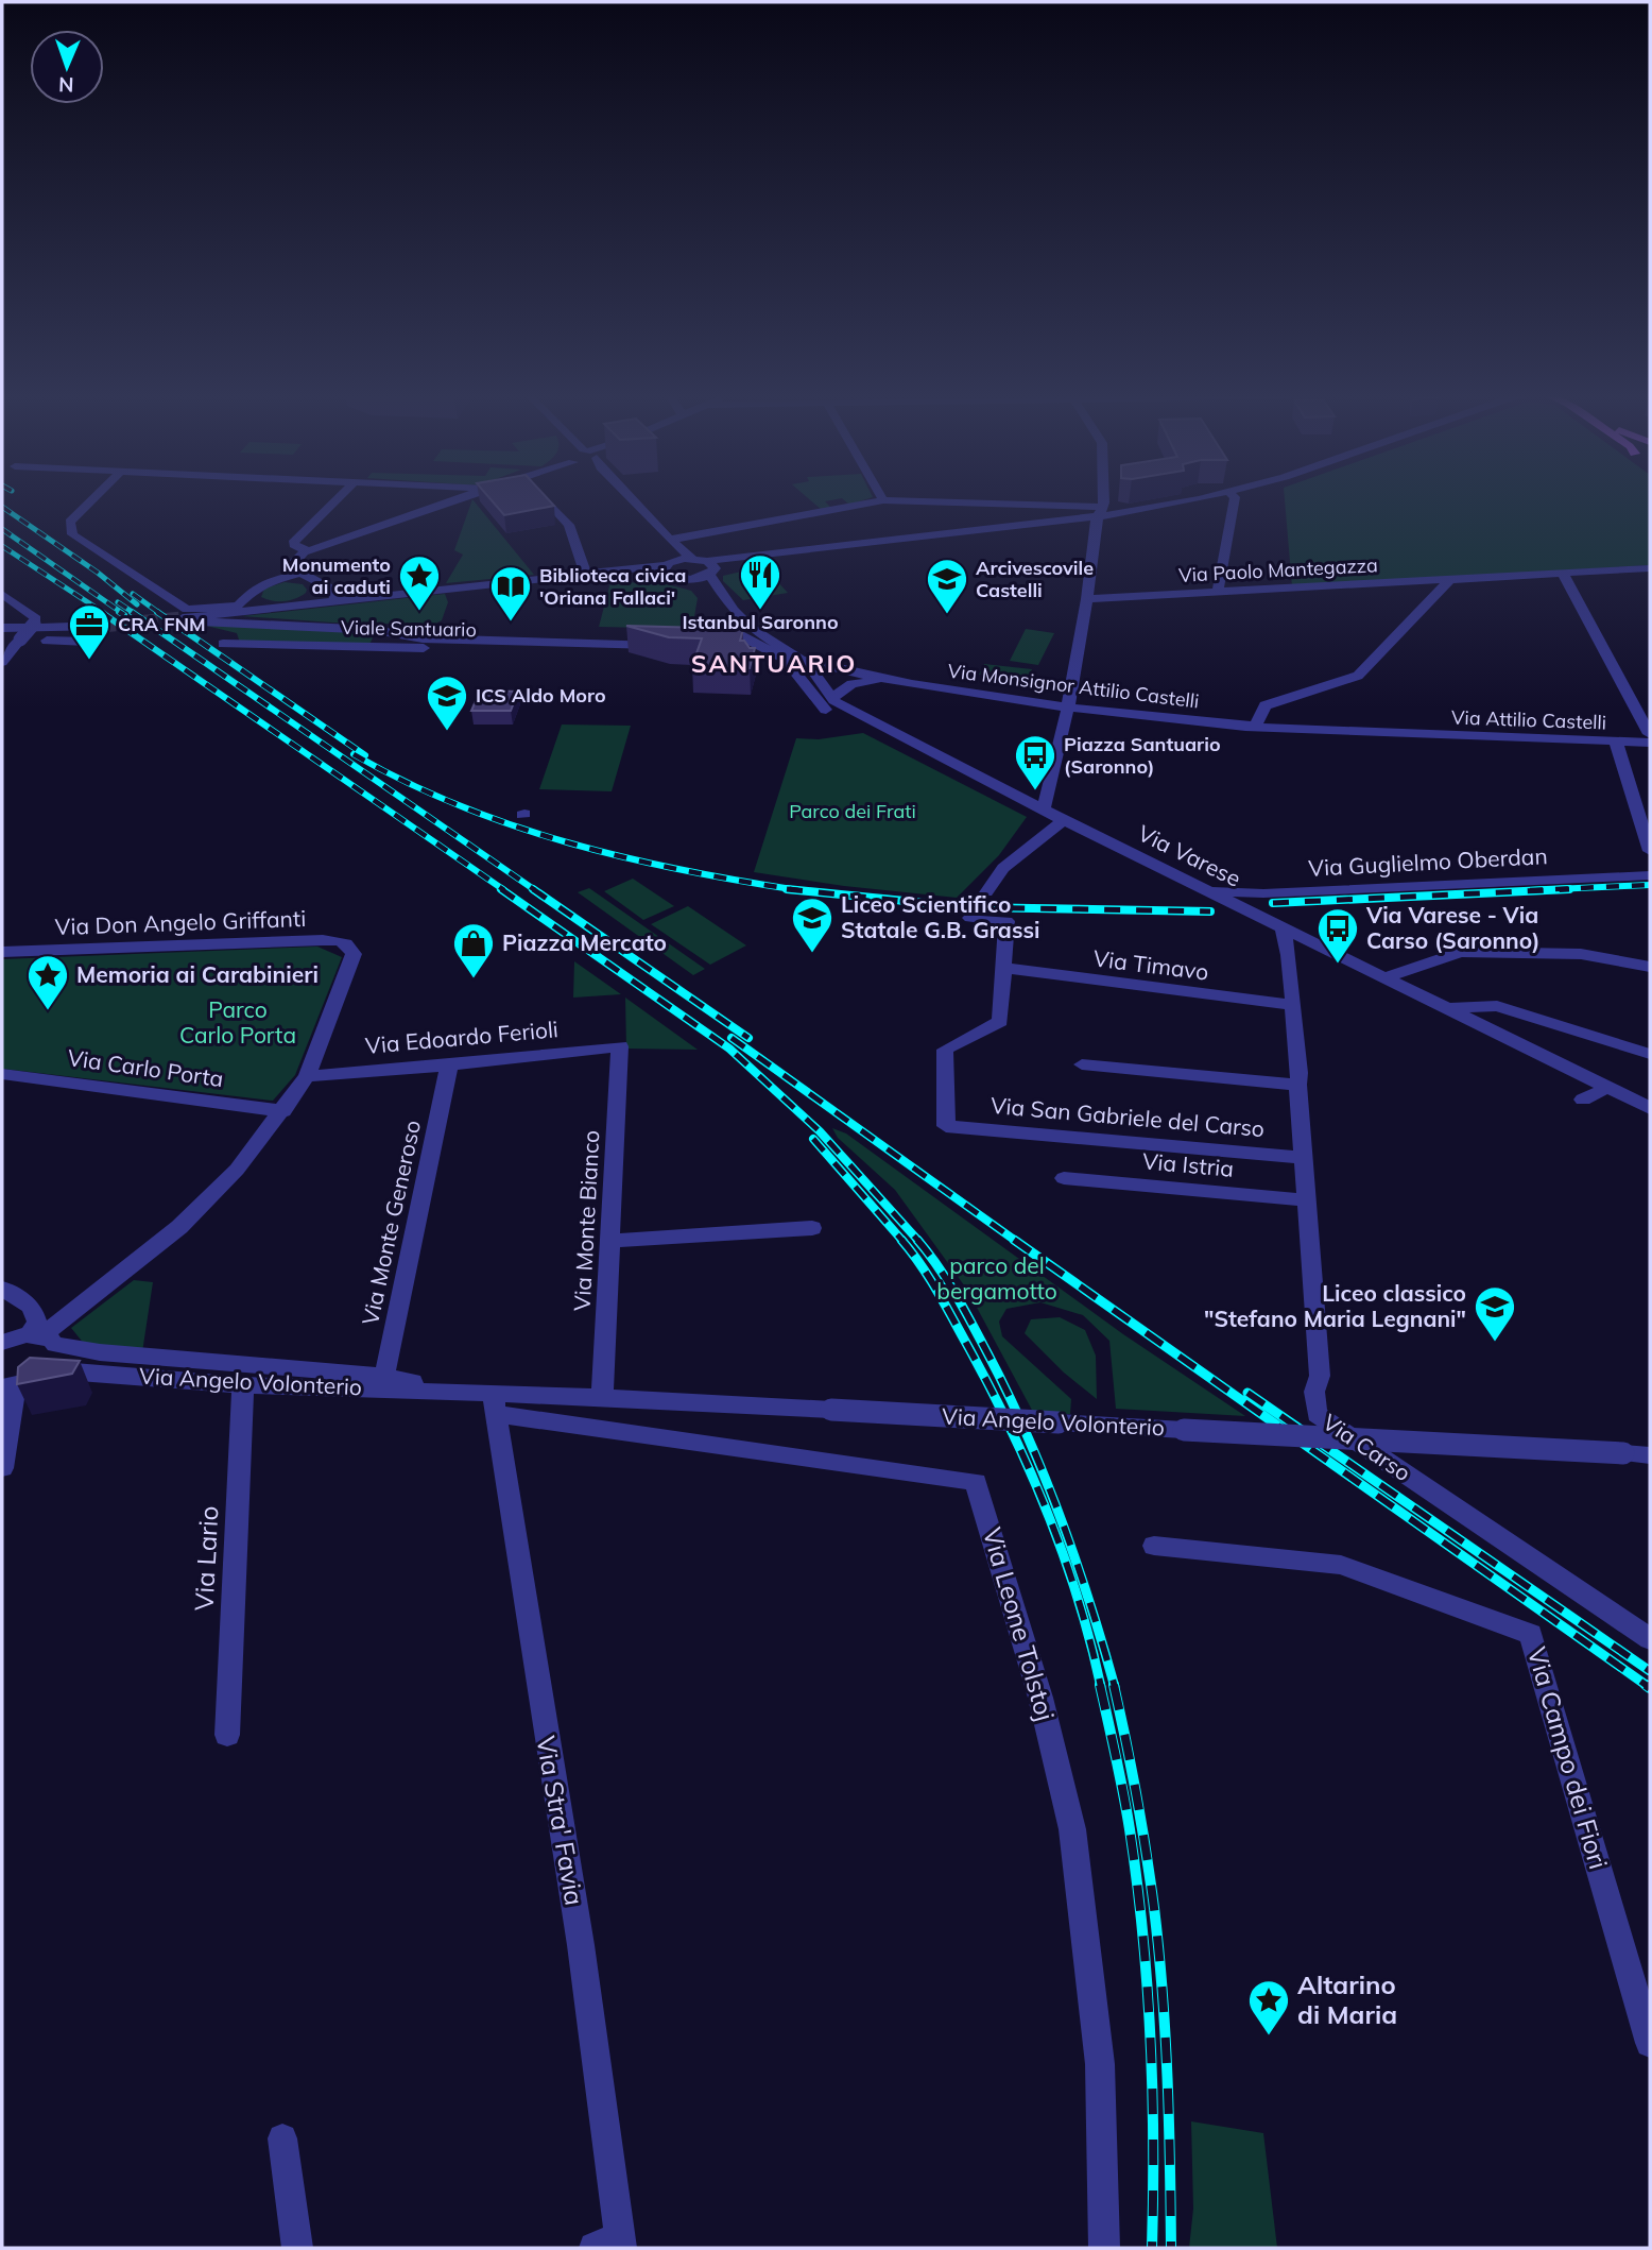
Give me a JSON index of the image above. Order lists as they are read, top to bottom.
{
  "streets": {
    "street": [
      "Via Paolo Mantegazza",
      "Viale Santuario",
      "Via Monsignor Attilio Castelli",
      "Via Attilio Castelli",
      "Via Varese",
      "Via Guglielmo Oberdan",
      "Via Don Angelo Griffanti",
      "Via Timavo",
      "Via Edoardo Ferioli",
      "Via Carlo Porta",
      "Via San Gabriele del Carso",
      "Via Istria",
      "Via Monte Bianco",
      "Via Monte Generoso",
      "Via Angelo Volonterio",
      "Via Carso",
      "Via Lario",
      "Via Leone Tolstoj",
      "Via Campo dei Fiori",
      "Via Stra' Favia"
    ]
  },
  "crossings": [
    ["Via Monsignor Attilio Castelli", "Via Attilio Castelli"],
    ["Via Monsignor Attilio Castelli", "Via Varese"],
    ["Via Varese", "Via Guglielmo Oberdan"],
    ["Via Varese", "Via Carso"],
    ["Via Don Angelo Griffanti", "Via Edoardo Ferioli"],
    ["Via Timavo", "Via San Gabriele del Carso"],
    ["Via Timavo", "Via Carso"],
    ["Via Edoardo Ferioli", "Via Monte Bianco"],
    ["Via Edoardo Ferioli", "Via Monte Generoso"],
    ["Via San Gabriele del Carso", "Via Carso"],
    ["Via Istria", "Via Carso"],
    ["Via Monte Bianco", "Via Angelo Volonterio"],
    ["Via Monte Generoso", "Via Angelo Volonterio"],
    ["Via Angelo Volonterio", "Via Lario"],
    ["Via Angelo Volonterio", "Via Leone Tolstoj"],
    ["Via Angelo Volonterio", "Via Stra' Favia"],
    ["Via Leone Tolstoj", "Via Stra' Favia"]
  ],
  "districts": ["SANTUARIO"],
  "parks": ["Parco dei Frati", "Parco Carlo Porta", "parco del bergamotto"],
  "places": {
    "restaurant": ["Istanbul Saronno"],
    "place": ["Monumento ai caduti", "Memoria ai Carabinieri", "Altarino di Maria"],
    "school or university": [
      "Arcivescovile Castelli",
      "ICS Aldo Moro",
      "Liceo Scientifico Statale G.B. Grassi",
      "Liceo classico \"Stefano Maria Legnani\""
    ],
    "library": ["Biblioteca civica 'Oriana Fallaci'"],
    "office": ["CRA FNM"],
    "bus stop": ["Piazza Santuario (Saronno)", "Via Varese - Via Carso (Saronno)"],
    "shop": ["Piazza Mercato"]
  },
  "north": "bottom"
}
